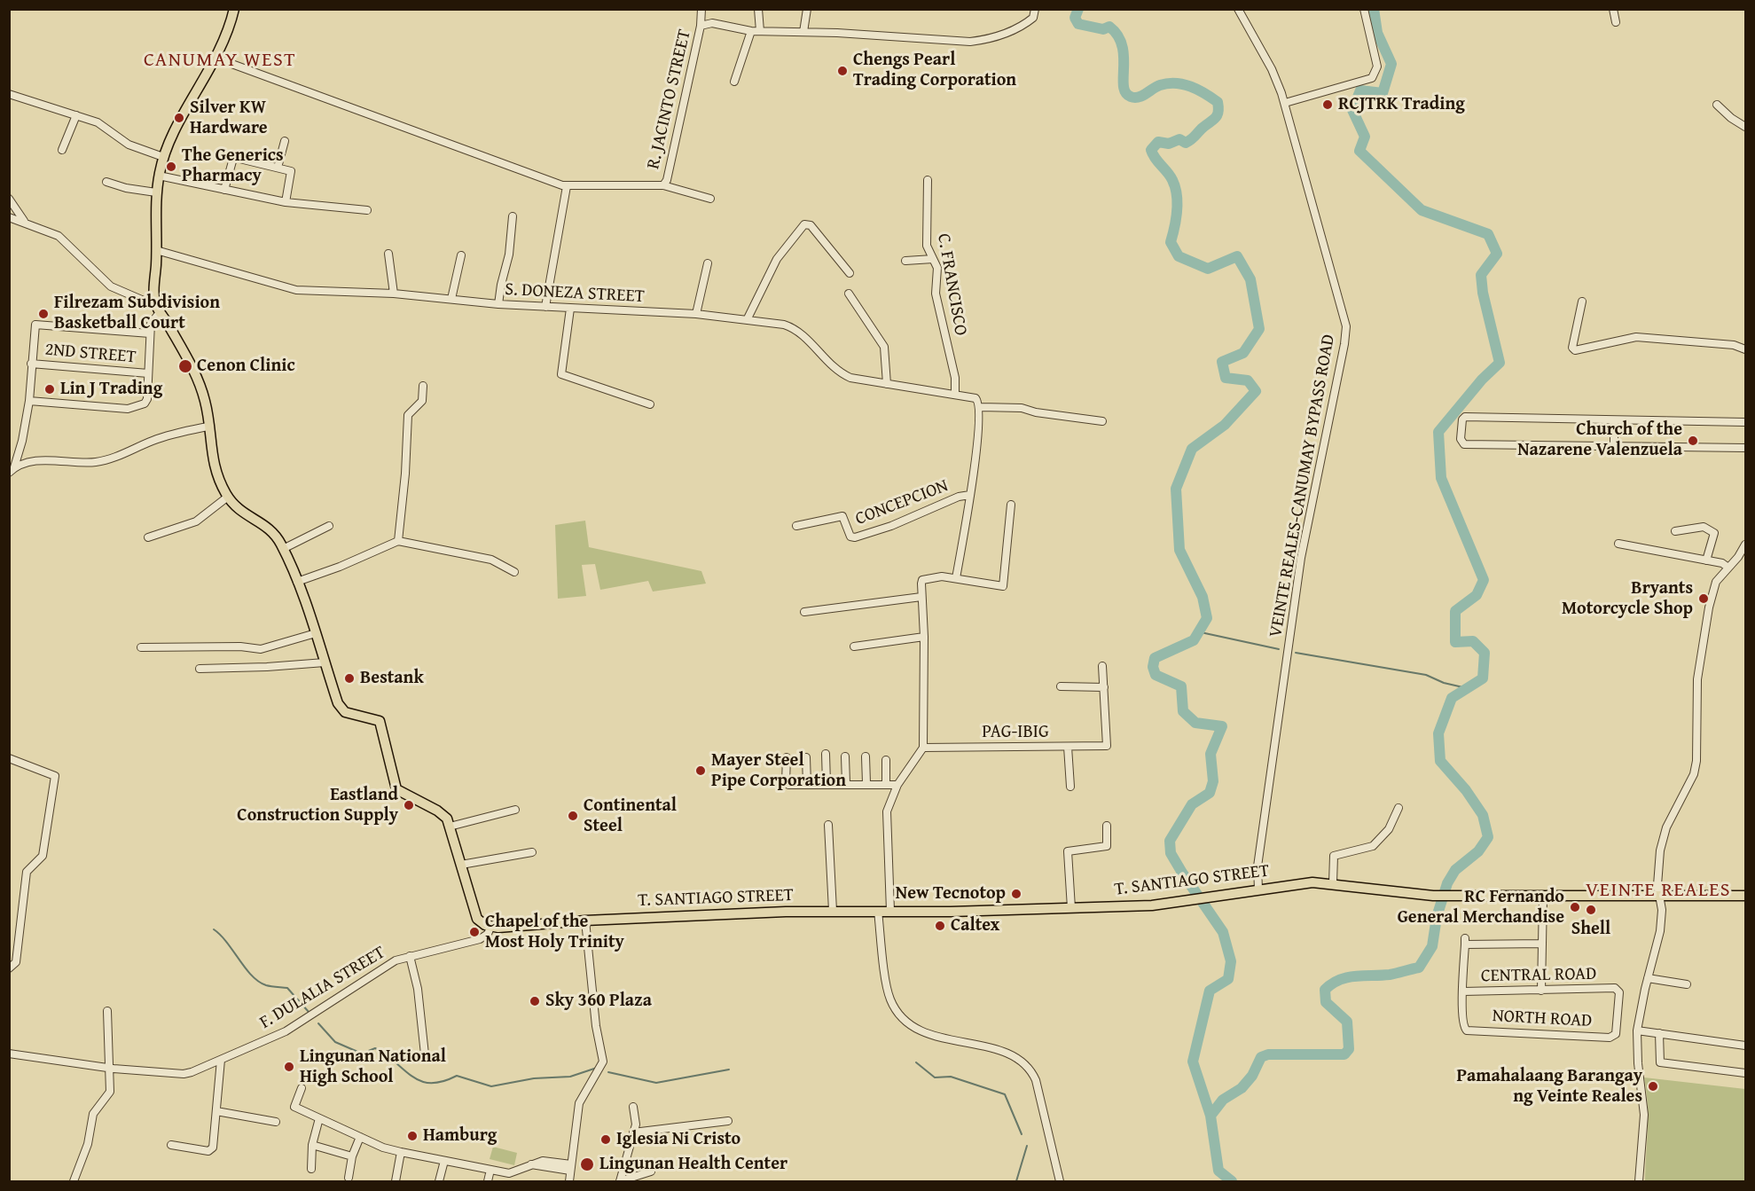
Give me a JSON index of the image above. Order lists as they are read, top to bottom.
{
  "streets": {
    "main road": ["T. SANTIAGO STREET"],
    "street": [
      "R. JACINTO STREET",
      "C. FRANCISCO",
      "S. DONEZA STREET",
      "2ND STREET",
      "VEINTE REALES-CANUMAY BYPASS ROAD",
      "CONCEPCION",
      "PAG-IBIG",
      "CENTRAL ROAD",
      "F. DULALIA STREET",
      "NORTH ROAD"
    ]
  },
  "crossings": [
    ["C. FRANCISCO", "S. DONEZA STREET"],
    ["VEINTE REALES-CANUMAY BYPASS ROAD", "T. SANTIAGO STREET"],
    ["T. SANTIAGO STREET", "F. DULALIA STREET"],
    ["CENTRAL ROAD", "NORTH ROAD"]
  ],
  "districts": ["CANUMAY WEST", "VEINTE REALES"],
  "places": [
    "Chengs Pearl Trading Corporation",
    "RCJTRK Trading",
    "Silver KW Hardware",
    "The Generics Pharmacy",
    "Filrezam Subdivision Basketball Court",
    "Cenon Clinic",
    "Lin J Trading",
    "Church of the Nazarene Valenzuela",
    "Bryants Motorcycle Shop",
    "Bestank",
    "Mayer Steel Pipe Corporation",
    "Eastland Construction Supply",
    "Continental Steel",
    "New Tecnotop",
    "RC Fernando General Merchandise",
    "Shell",
    "Caltex",
    "Chapel of the Most Holy Trinity",
    "Sky 360 Plaza",
    "Lingunan National High School",
    "Pamahalaang Barangay ng Veinte Reales",
    "Hamburg",
    "Iglesia Ni Cristo",
    "Lingunan Health Center"
  ]
}
